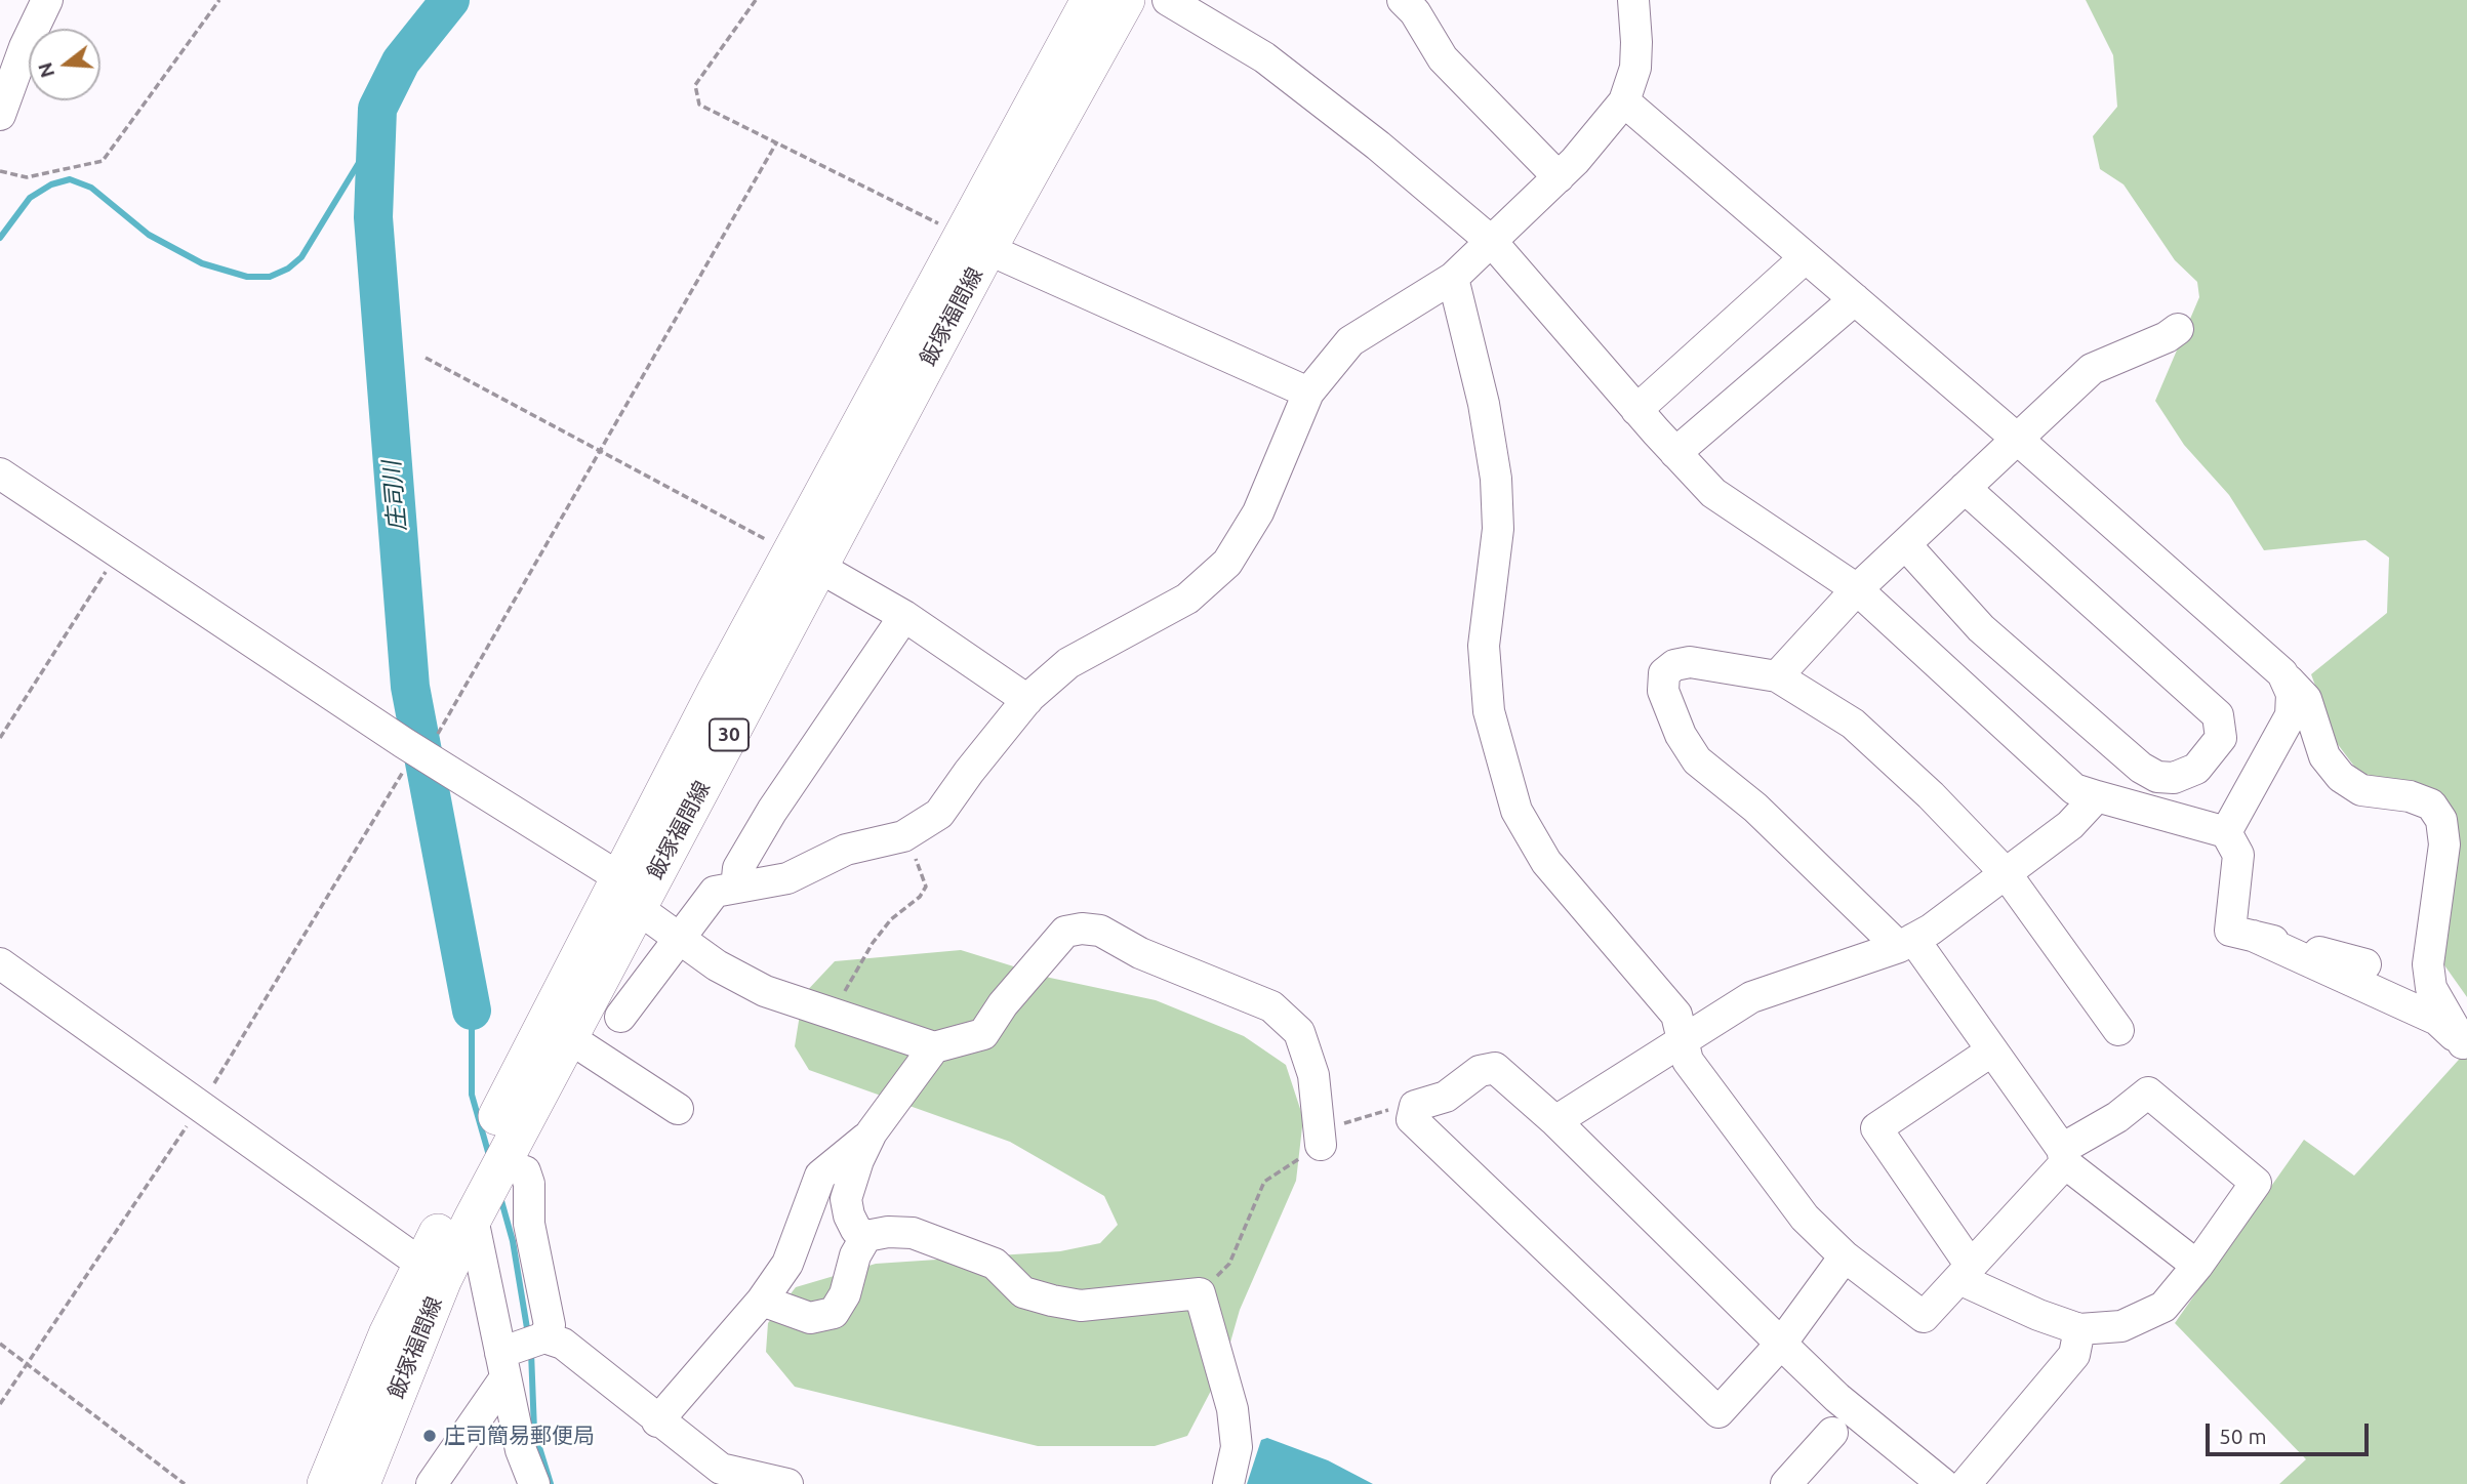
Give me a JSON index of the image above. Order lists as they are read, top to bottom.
{
  "streets": {
    "main road": ["飯塚福間線", "30"]
  },
  "water": ["庄司川"],
  "places": ["庄司簡易郵便局"],
  "scale_bar": "50 m",
  "north": "left"
}
